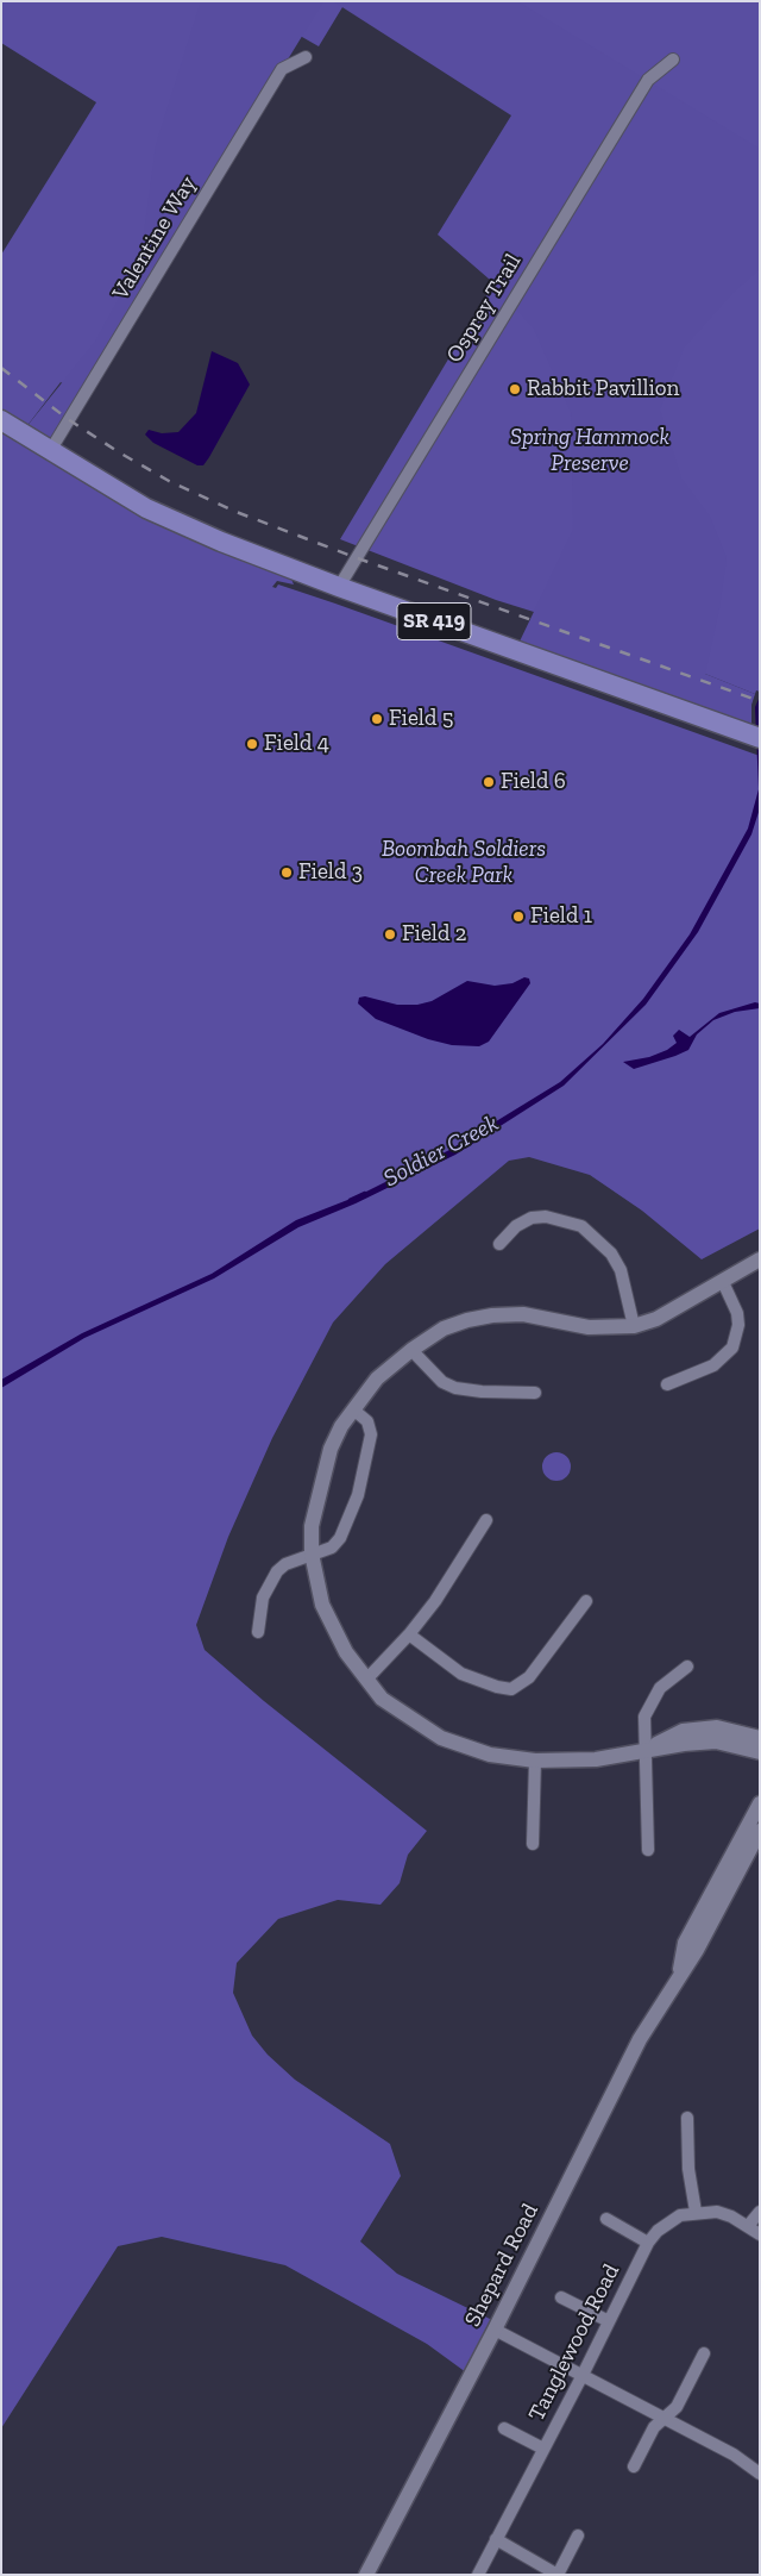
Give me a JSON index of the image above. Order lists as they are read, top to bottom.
{
  "streets": {
    "main road": ["SR 419"],
    "street": [
      "Valentine Way",
      "Osprey Trail",
      "Shepard Road",
      "Tanglewood Road"
    ]
  },
  "crossings": [
    ["Valentine Way", "SR 419"],
    ["Osprey Trail", "SR 419"]
  ],
  "water": ["Soldier Creek"],
  "parks": ["Spring Hammock Preserve", "Boombah Soldiers Creek Park"],
  "places": [
    "Rabbit Pavillion",
    "Field 5",
    "Field 4",
    "Field 6",
    "Field 3",
    "Field 1",
    "Field 2"
  ]
}
